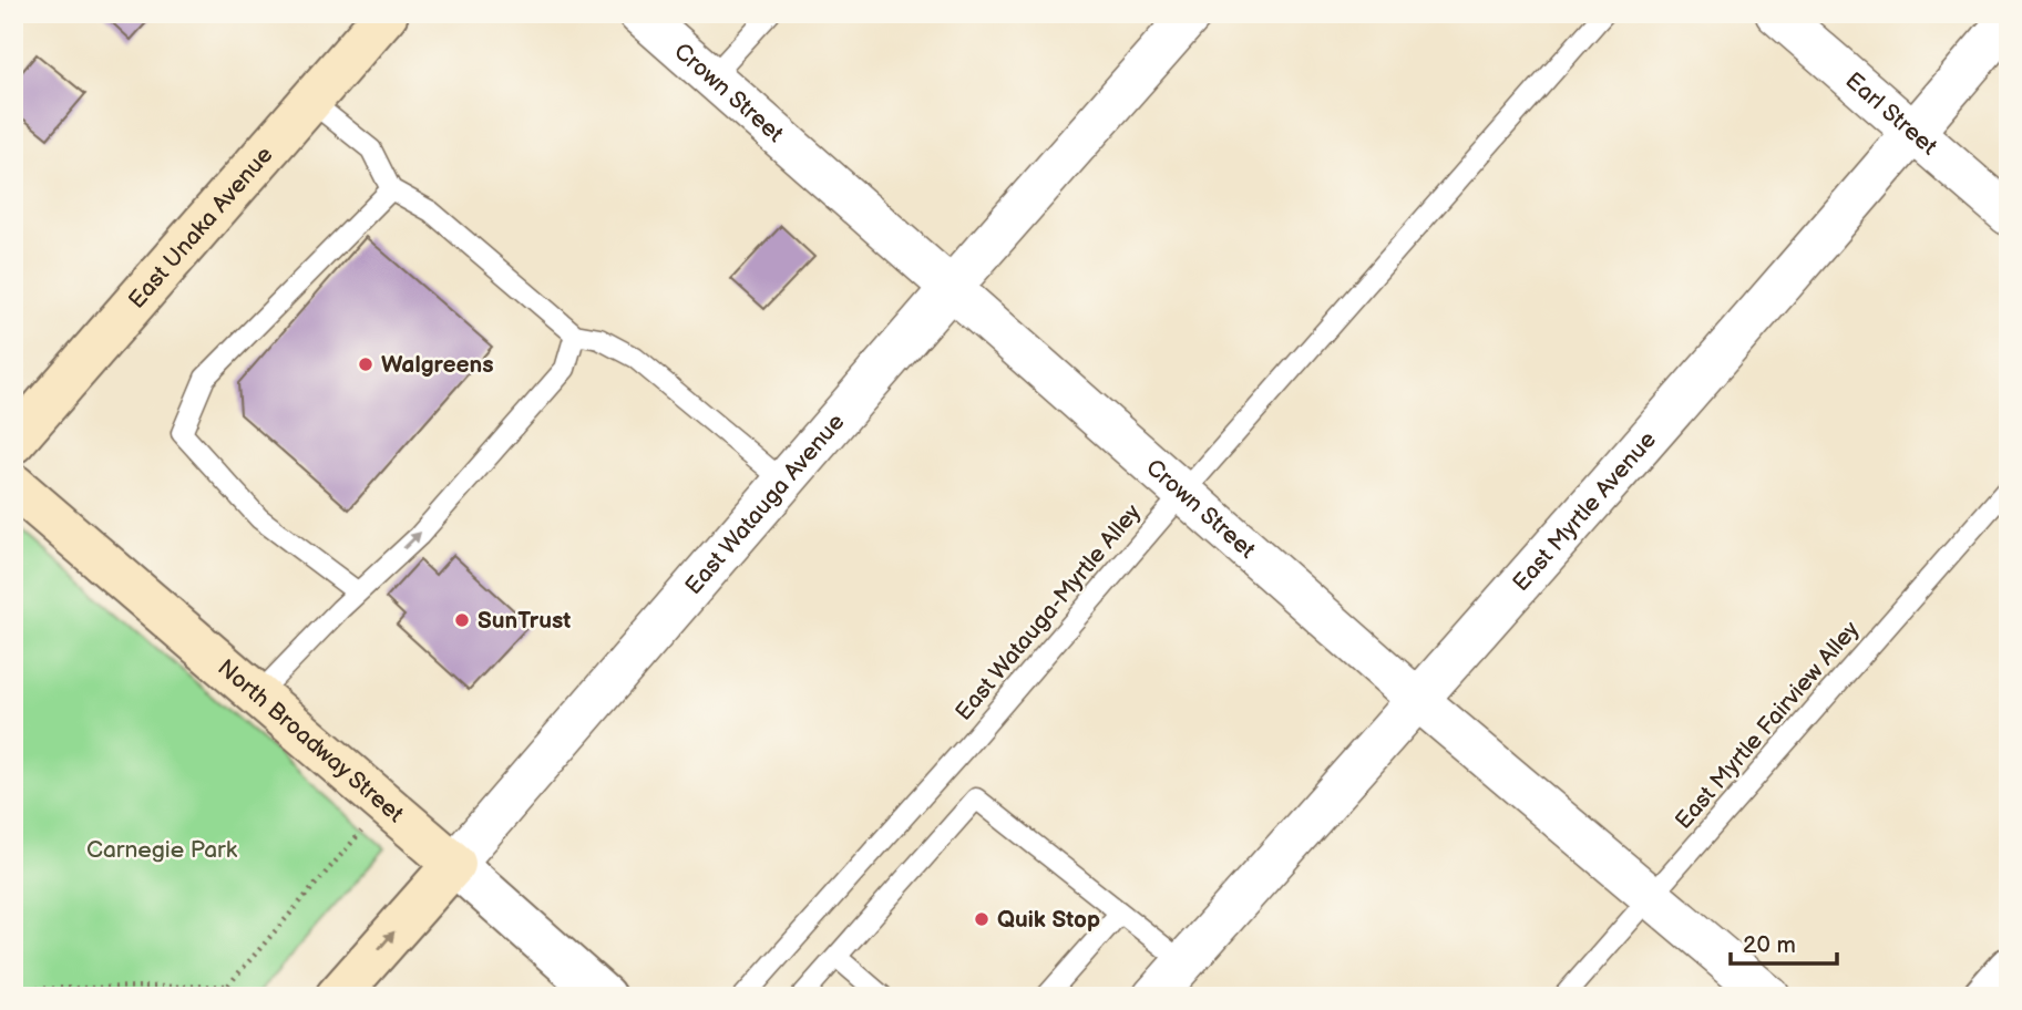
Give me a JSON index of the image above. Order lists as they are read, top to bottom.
{
  "streets": {
    "main road": ["East Unaka Avenue", "East Watauga Avenue", "North Broadway Street"],
    "street": ["Crown Street", "Earl Street", "East Myrtle Avenue"],
    "lane": ["East Watauga-Myrtle Alley", "East Myrtle Fairview Alley"]
  },
  "crossings": [
    ["Crown Street", "East Watauga Avenue"],
    ["Crown Street", "East Myrtle Avenue"],
    ["Crown Street", "East Watauga-Myrtle Alley"],
    ["Crown Street", "East Myrtle Fairview Alley"],
    ["Earl Street", "East Myrtle Avenue"],
    ["East Watauga Avenue", "North Broadway Street"]
  ],
  "parks": ["Carnegie Park"],
  "places": ["Walgreens", "SunTrust", "Quik Stop"],
  "scale_bar": "20 m"
}
